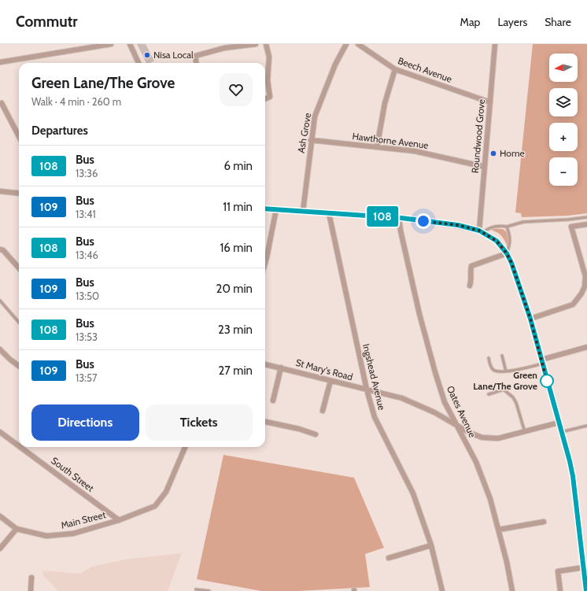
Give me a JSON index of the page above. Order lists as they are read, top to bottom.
{
  "streets": {
    "street": [
      "Beech Avenue",
      "Ash Grove",
      "Roundwood Grove",
      "Hawthorne Avenue",
      "St Mary's Road",
      "Ingshead Avenue",
      "Oates Avenue",
      "South Street",
      "Main Street"
    ]
  },
  "crossings": [
    ["Beech Avenue", "Roundwood Grove"],
    ["Ash Grove", "Hawthorne Avenue"],
    ["Roundwood Grove", "Hawthorne Avenue"],
    ["St Mary's Road", "Ingshead Avenue"],
    ["St Mary's Road", "Oates Avenue"],
    ["South Street", "Main Street"]
  ],
  "places": ["Nisa Local", "Home", "Green Lane/The Grove"],
  "lines": ["bus line 108"],
  "north": "left",
  "page": {
    "header": "Commutr",
    "nav": ["Map", "Layers", "Share"],
    "on_map": "108",
    "map_buttons": ["+", "−"],
    "heading": [
      ["Green Lane/The Grove", "Walk · 4 min · 260 m"],
      "Departures"
    ],
    "list": [
      {
        "mark": "108",
        "name": "Bus",
        "note": "13:36",
        "value": "6 min"
      },
      {
        "mark": "109",
        "name": "Bus",
        "note": "13:41",
        "value": "11 min"
      },
      {
        "mark": "108",
        "name": "Bus",
        "note": "13:46",
        "value": "16 min"
      },
      {
        "mark": "109",
        "name": "Bus",
        "note": "13:50",
        "value": "20 min"
      },
      {
        "mark": "108",
        "name": "Bus",
        "note": "13:53",
        "value": "23 min"
      },
      {
        "mark": "109",
        "name": "Bus",
        "note": "13:57",
        "value": "27 min"
      }
    ],
    "buttons": ["Directions", "Tickets"]
  }
}
